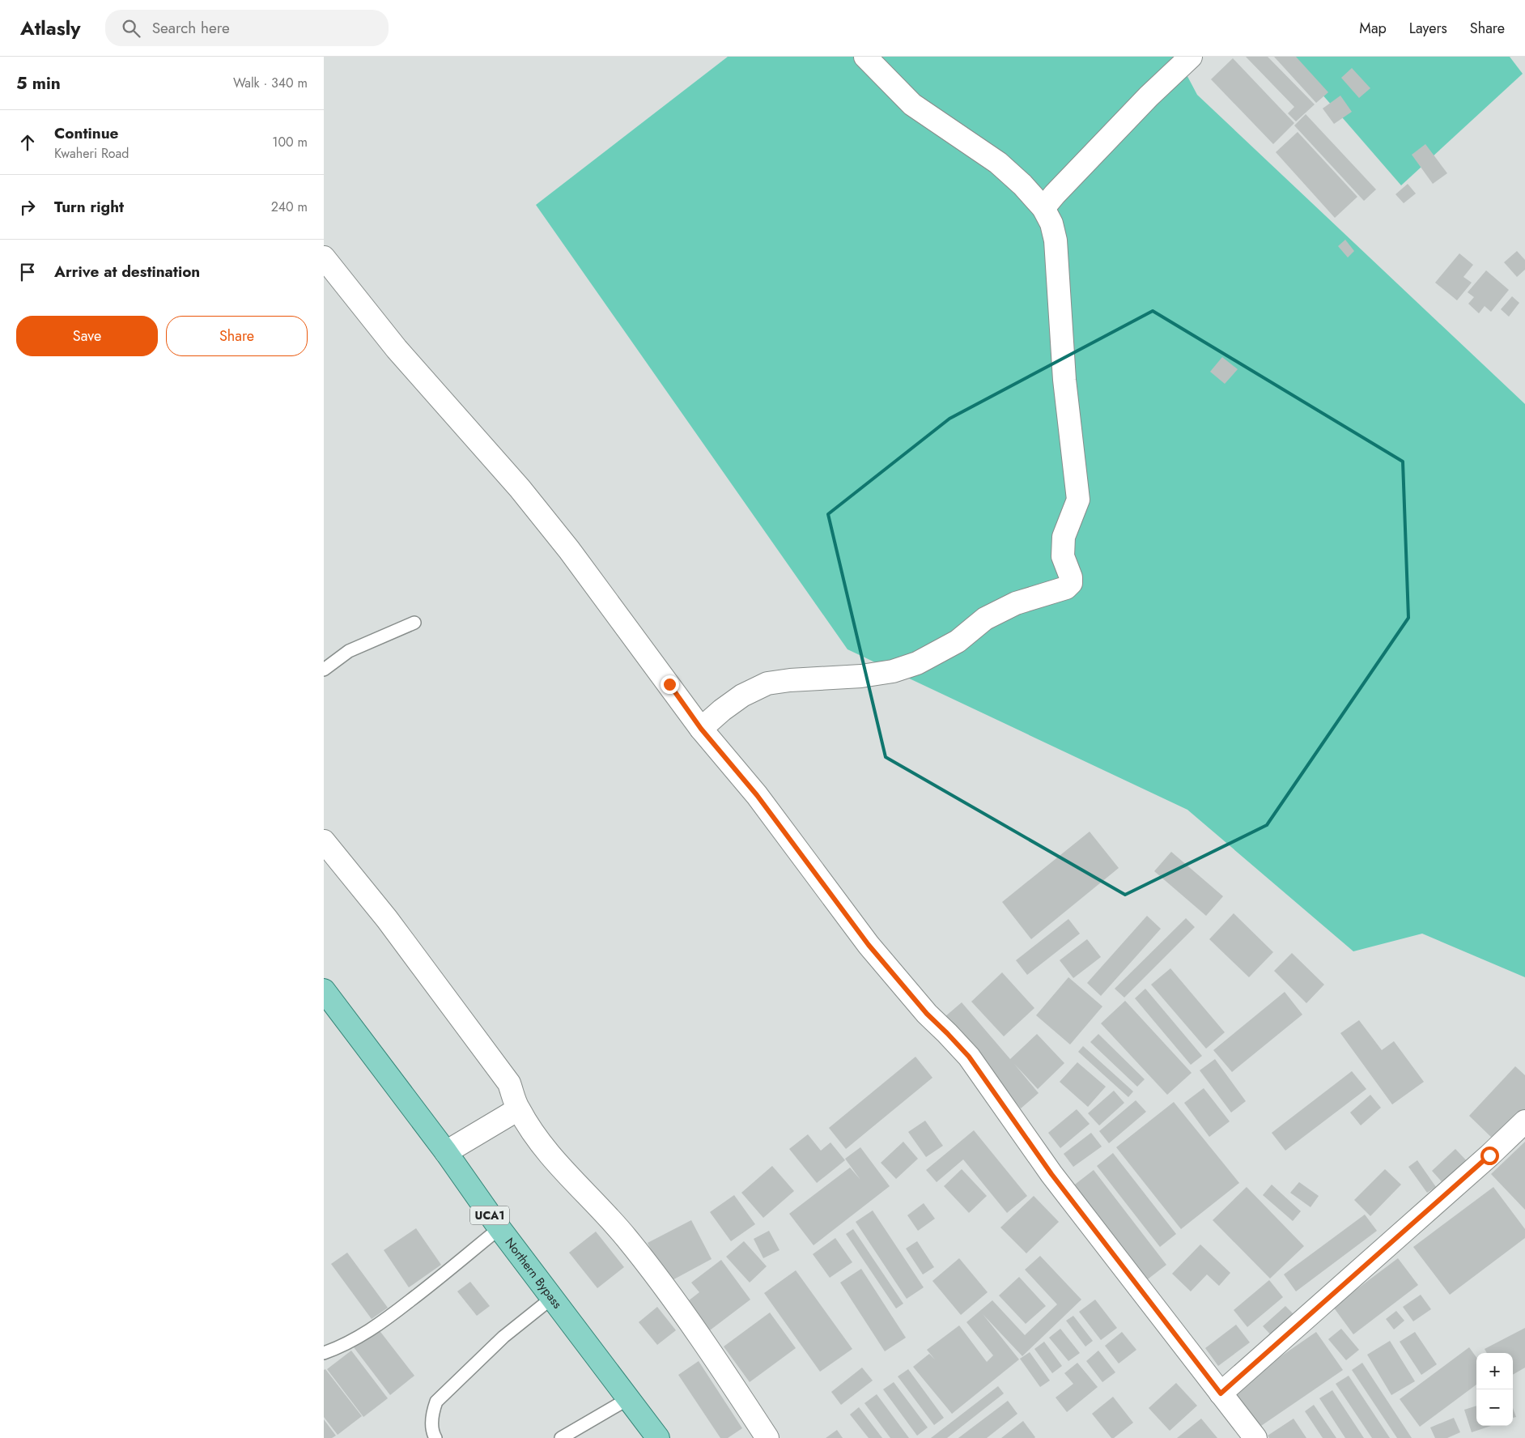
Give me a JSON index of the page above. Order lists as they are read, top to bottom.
{
  "streets": {
    "main road": ["UCA1", "Northern Bypass"]
  },
  "page": {
    "header": "Atlasly",
    "search": "Search here",
    "nav": ["Map", "Layers", "Share"],
    "heading": ["5 min", "Walk · 340 m"],
    "list": [
      ["Continue", "Kwaheri Road", "100 m"],
      ["Turn right", "240 m"],
      "Arrive at destination"
    ],
    "buttons": ["Save", "Share"],
    "map_buttons": ["+", "−"]
  }
}
